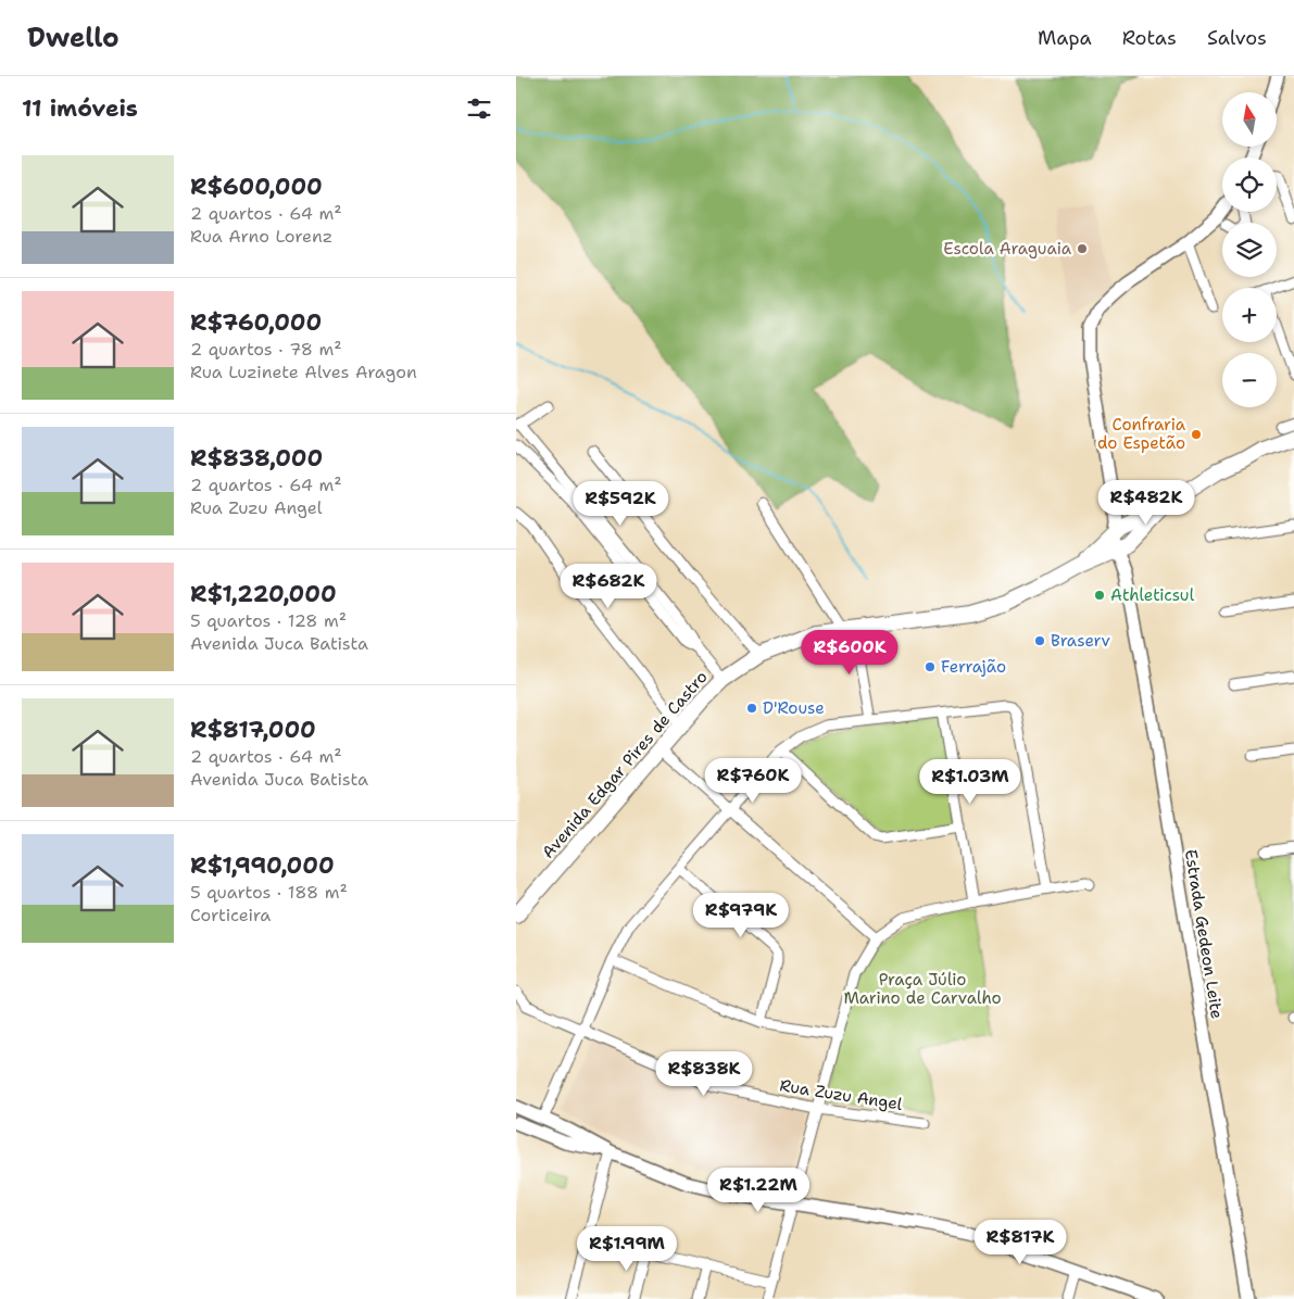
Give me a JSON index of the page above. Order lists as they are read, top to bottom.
{
  "streets": {
    "main road": ["Avenida Edgar Pires de Castro", "Estrada Gedeon Leite"],
    "street": ["Rua Zuzu Angel"]
  },
  "crossings": [
    ["Avenida Edgar Pires de Castro", "Estrada Gedeon Leite"]
  ],
  "parks": ["Praça Júlio Marino de Carvalho"],
  "places": [
    "Escola Araguaia",
    "Confraria do Espetão",
    "Athleticsul",
    "Braserv",
    "Ferrajão",
    "D'Rouse"
  ],
  "north": "top",
  "page": {
    "header": "Dwello",
    "nav": ["Mapa", "Rotas", "Salvos"],
    "heading": "11 imóveis",
    "map_buttons": ["+", "−"],
    "list": [
      {
        "name": "R$600,000",
        "note": "2 quartos · 64 m² · Rua Arno Lorenz"
      },
      {
        "name": "R$760,000",
        "note": "2 quartos · 78 m² · Rua Luzinete Alves Aragon"
      },
      {
        "name": "R$838,000",
        "note": "2 quartos · 64 m² · Rua Zuzu Angel"
      },
      {
        "name": "R$1,220,000",
        "note": "5 quartos · 128 m² · Avenida Juca Batista"
      },
      {
        "name": "R$817,000",
        "note": "2 quartos · 64 m² · Avenida Juca Batista"
      },
      {
        "name": "R$1,990,000",
        "note": "5 quartos · 188 m² · Corticeira"
      }
    ],
    "price": [
      "R$482K",
      "R$592K",
      "R$682K",
      "R$600K",
      "R$760K",
      "R$1.03M",
      "R$979K",
      "R$838K",
      "R$1.22M",
      "R$817K",
      "R$1.99M"
    ]
  }
}
